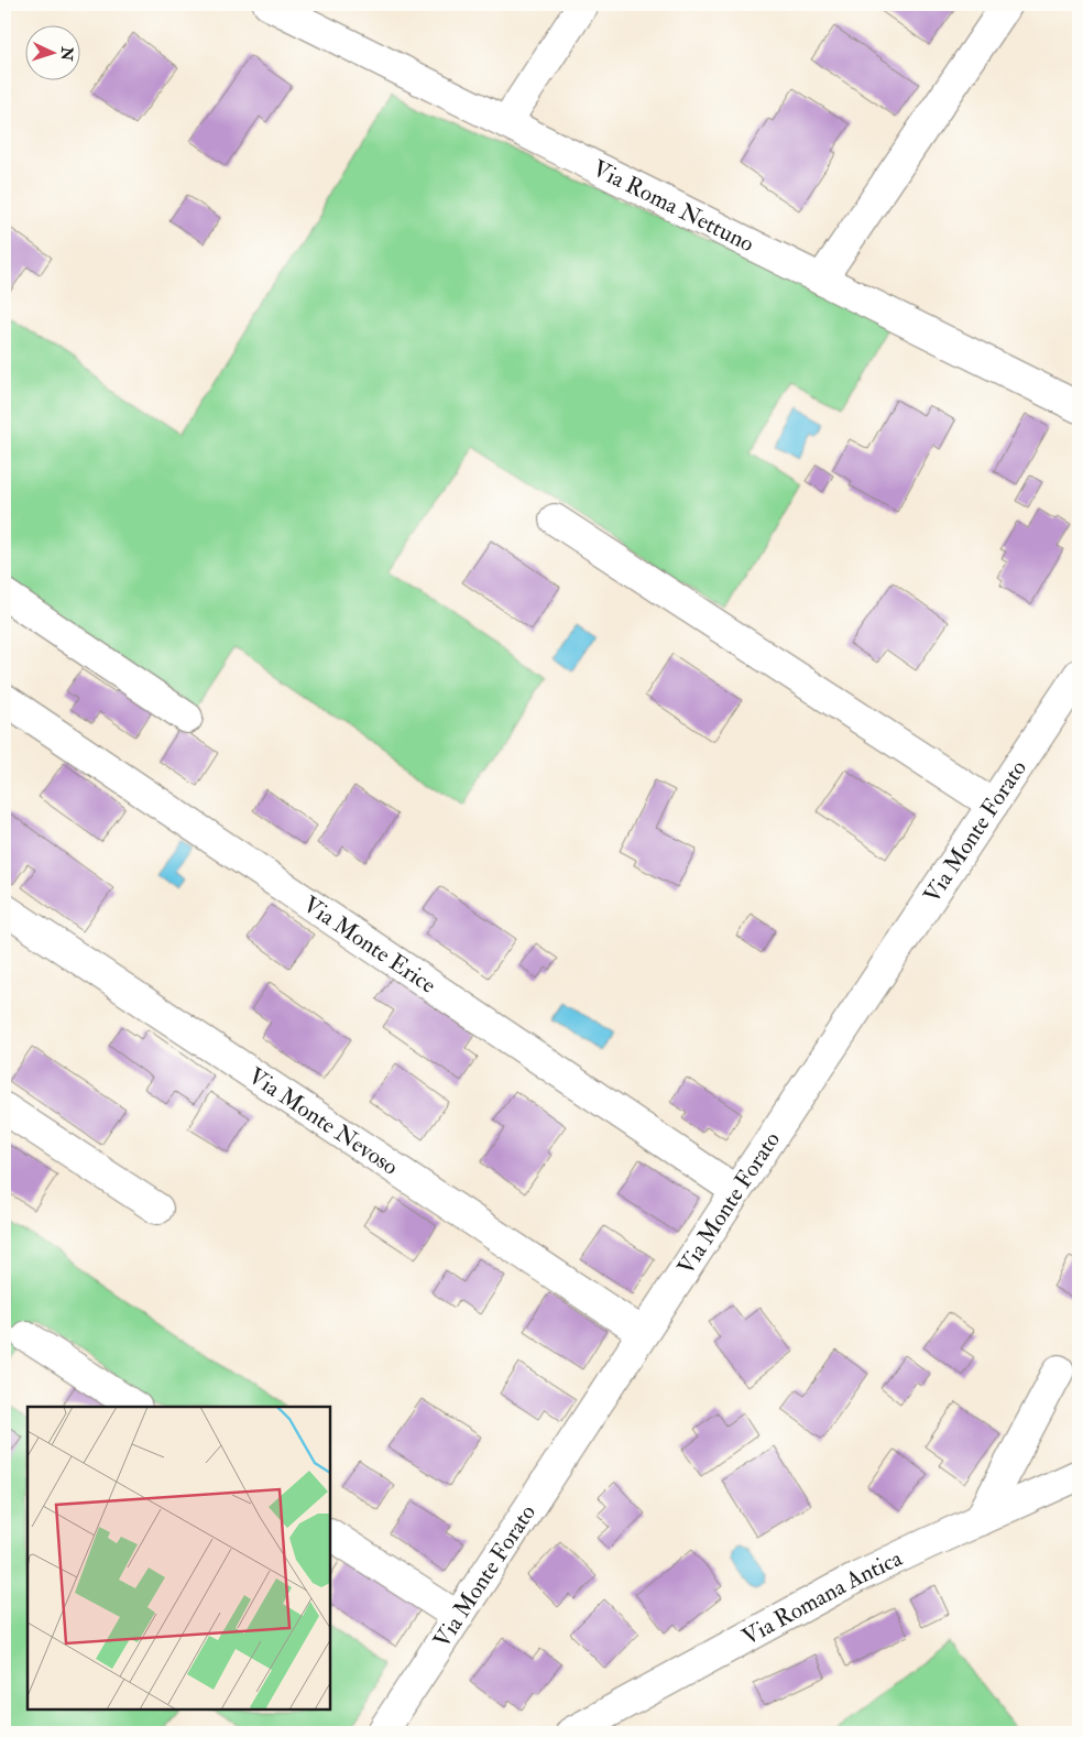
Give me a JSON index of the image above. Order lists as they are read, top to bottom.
{
  "streets": {
    "street": [
      "Via Roma Nettuno",
      "Via Monte Forato",
      "Via Monte Erice",
      "Via Monte Nevoso",
      "Via Romana Antica"
    ]
  },
  "crossings": [
    ["Via Monte Forato", "Via Monte Erice"],
    ["Via Monte Forato", "Via Monte Nevoso"]
  ],
  "north": "right"
}
